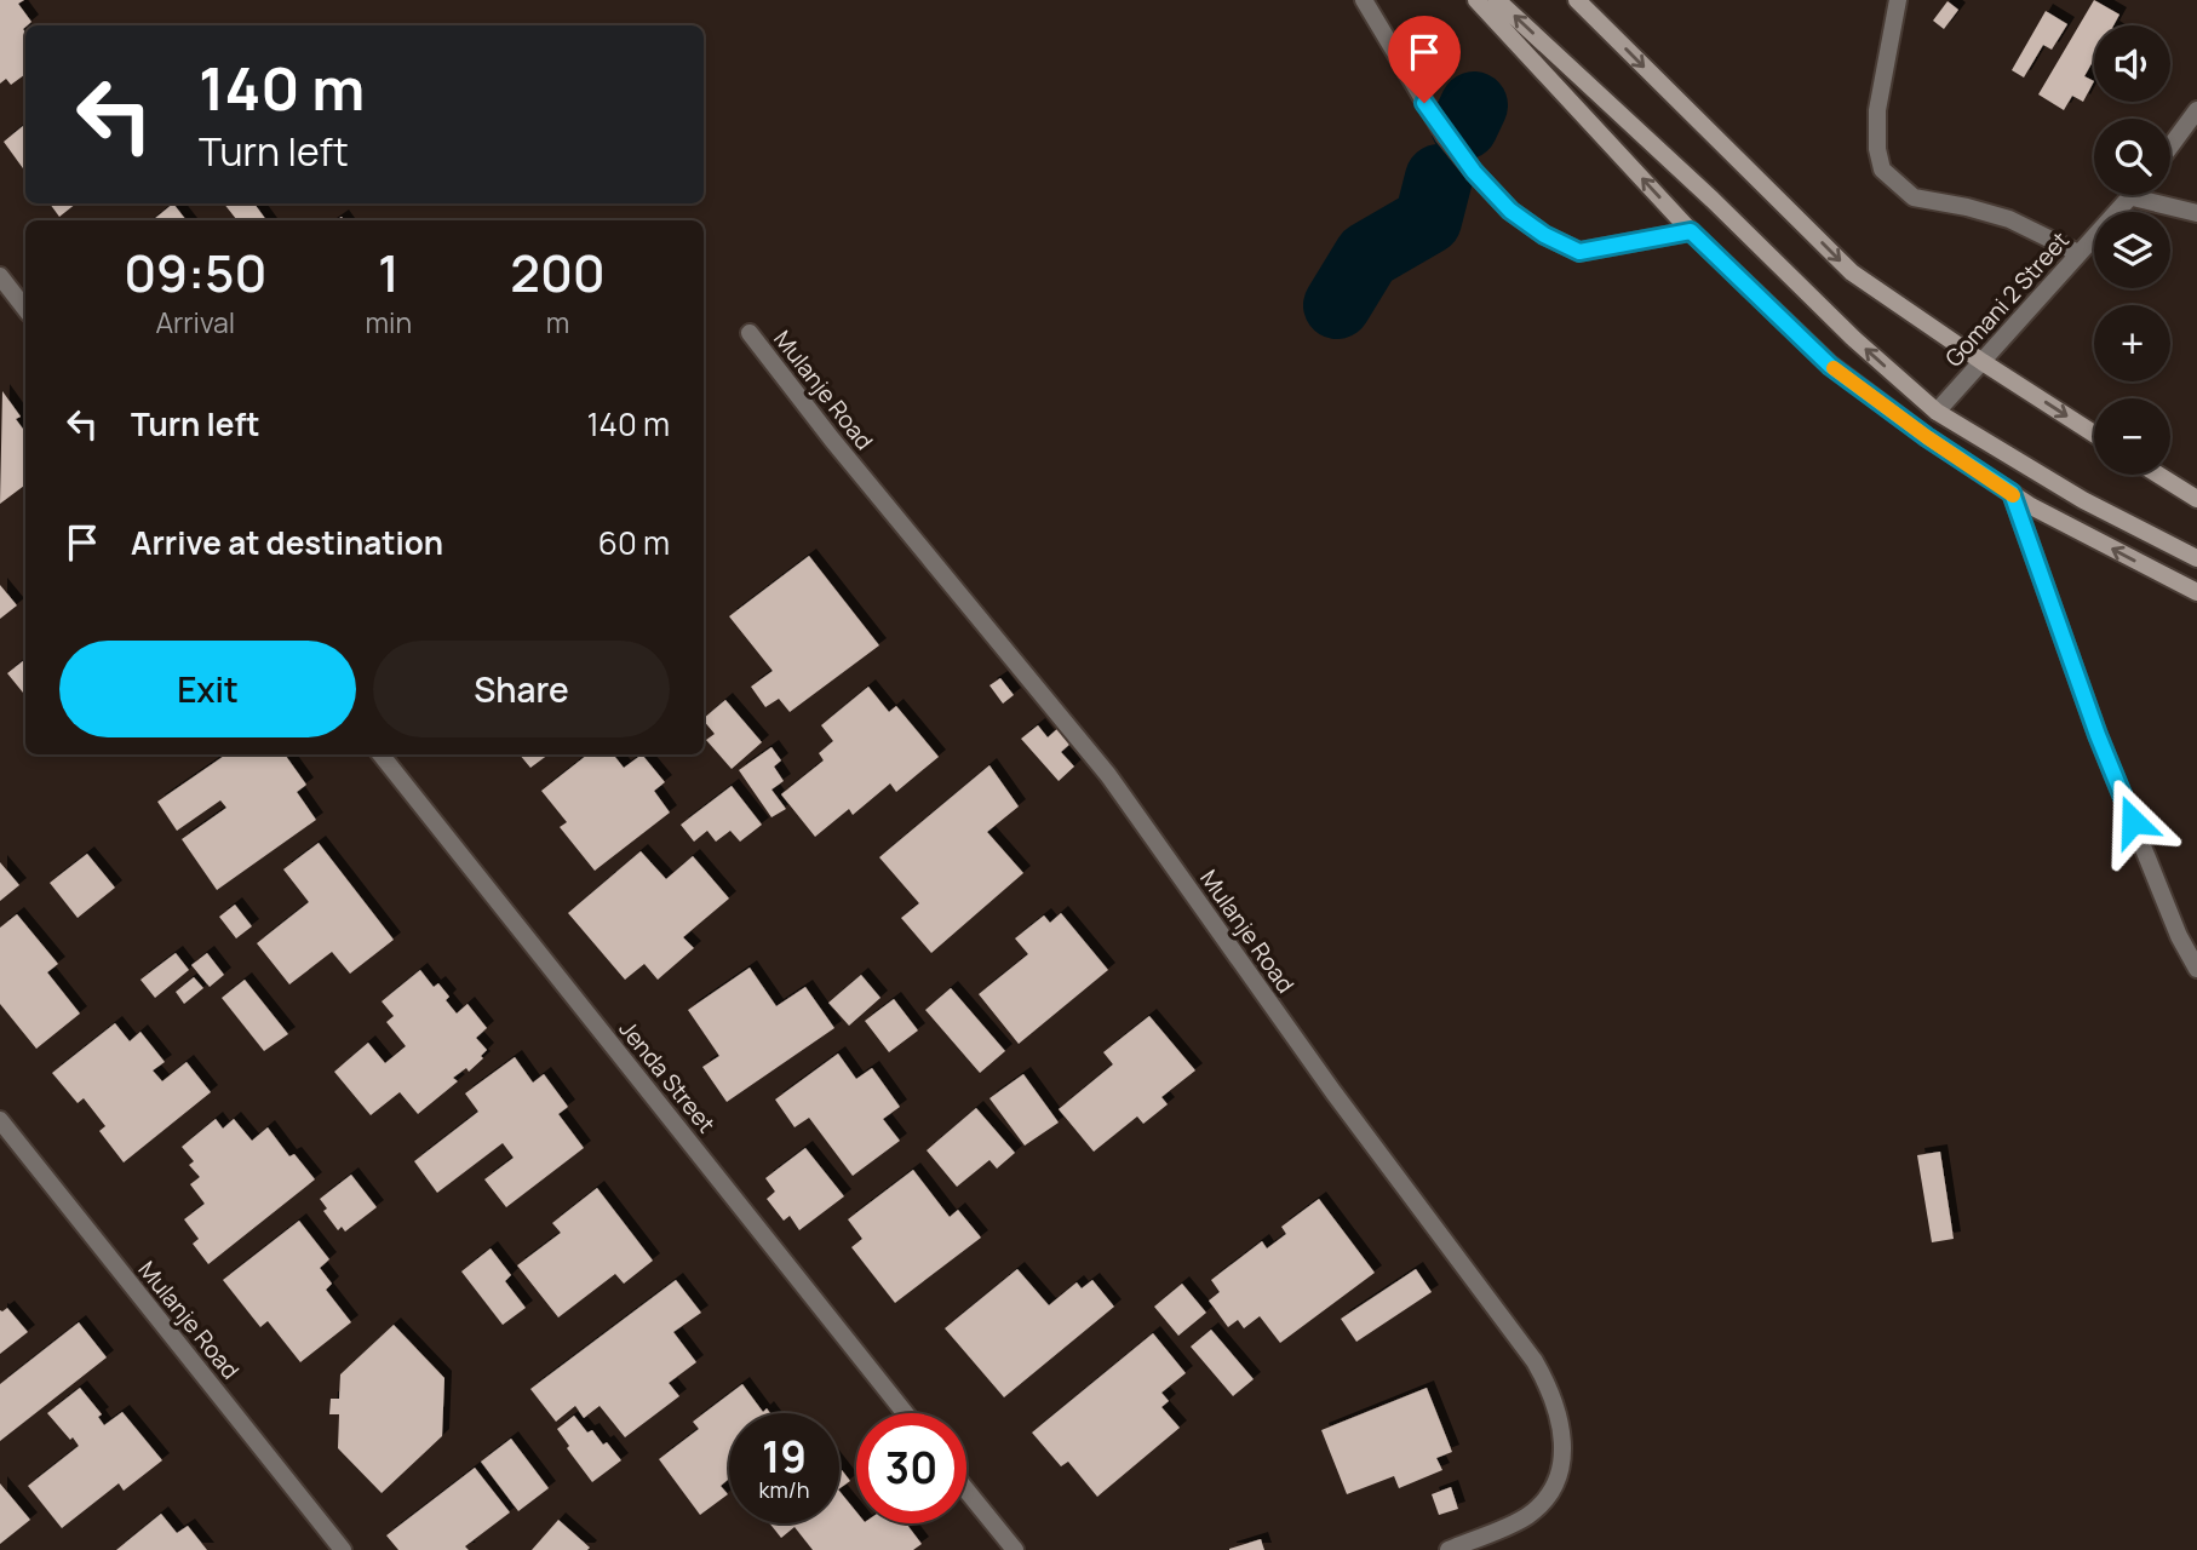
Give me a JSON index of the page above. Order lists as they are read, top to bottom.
{
  "streets": {
    "street": ["Gomani 2 Street", "Mulanje Road", "Jenda Street"]
  },
  "page": {
    "map_buttons": ["+", "−"],
    "turn": ["140 m", "Turn left"],
    "eta": [
      "09:50",
      "Arrival",
      "1",
      "min",
      "200",
      "m"
    ],
    "list": [
      {
        "name": "Turn left",
        "value": "140 m"
      },
      {
        "name": "Arrive at destination",
        "value": "60 m"
      }
    ],
    "buttons": ["Exit", "Share"],
    "speed": "19 km/h",
    "limit": "30"
  }
}
